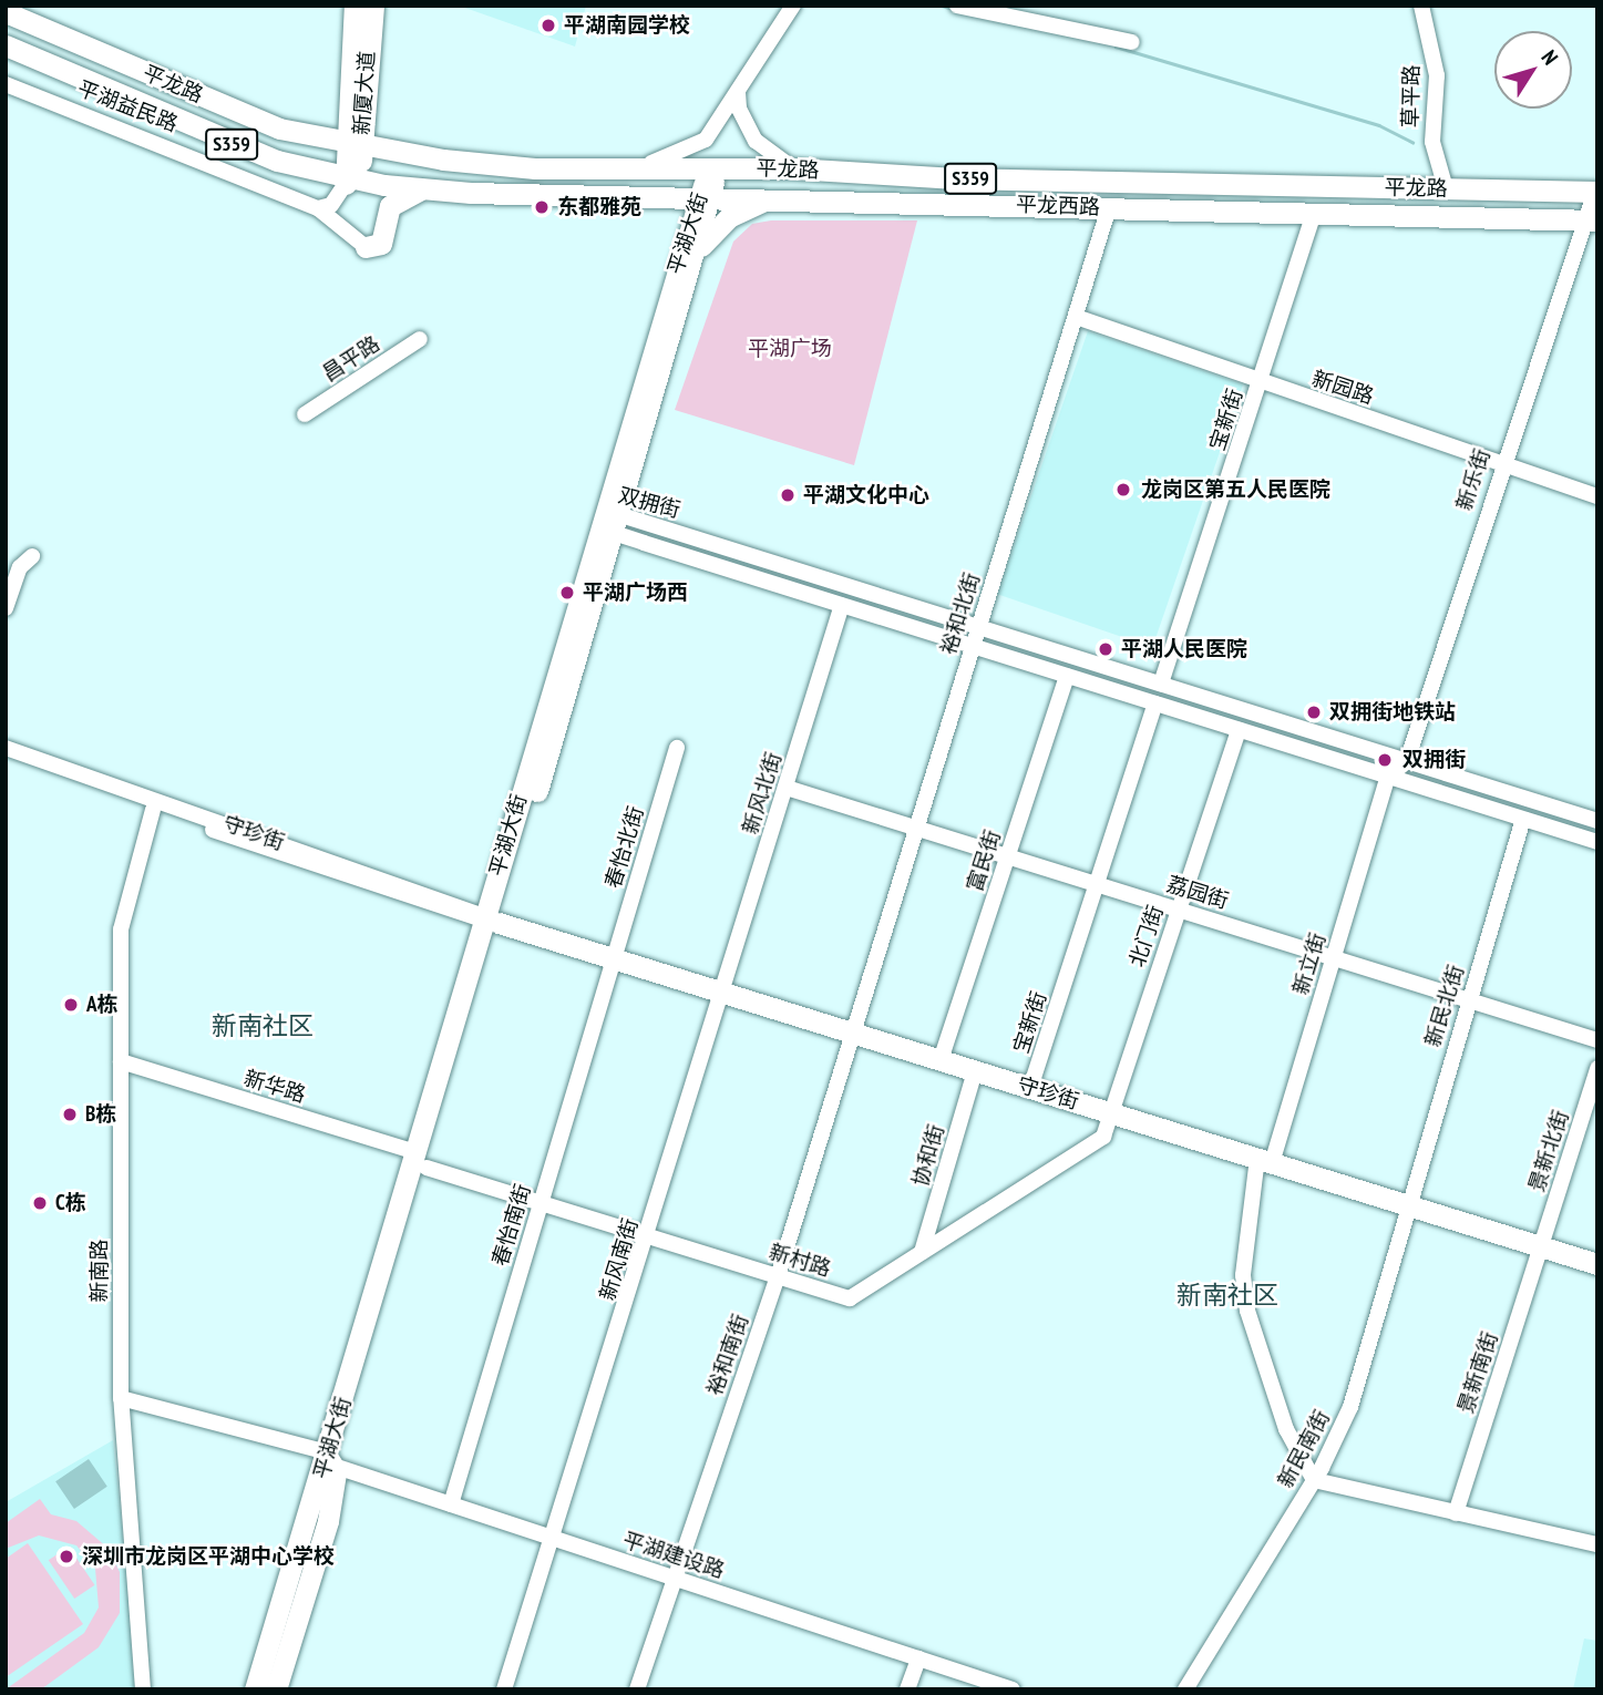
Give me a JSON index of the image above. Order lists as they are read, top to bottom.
{
  "streets": {
    "main road": [
      "平龙路",
      "新厦大道",
      "S359",
      "平龙西路",
      "平湖大街",
      "守珍街"
    ],
    "street": [
      "草平路",
      "平湖益民路",
      "昌平路",
      "新园路",
      "宝新街",
      "新乐街",
      "双拥街",
      "裕和北街",
      "新风北街",
      "春怡北街",
      "富民街",
      "荔园街",
      "北门街",
      "新立街",
      "新民北街",
      "新华路",
      "景新北街",
      "协和街",
      "春怡南街",
      "新风南街",
      "新村路",
      "新南路",
      "裕和南街",
      "景新南街",
      "新民南街",
      "平湖建设路"
    ]
  },
  "crossings": [
    ["平龙路", "新厦大道"],
    ["平龙路", "草平路"],
    ["平龙路", "平龙西路"],
    ["平龙路", "平湖大街"],
    ["平龙路", "新乐街"],
    ["平龙西路", "平湖大街"],
    ["平龙西路", "宝新街"],
    ["平龙西路", "新乐街"],
    ["平龙西路", "裕和北街"],
    ["平湖大街", "双拥街"],
    ["平湖大街", "守珍街"],
    ["平湖大街", "新华路"],
    ["平湖大街", "新村路"],
    ["平湖大街", "平湖建设路"],
    ["新园路", "宝新街"],
    ["新园路", "新乐街"],
    ["新园路", "裕和北街"],
    ["宝新街", "双拥街"],
    ["宝新街", "守珍街"],
    ["宝新街", "荔园街"],
    ["新乐街", "双拥街"],
    ["双拥街", "裕和北街"],
    ["双拥街", "新风北街"],
    ["双拥街", "富民街"],
    ["双拥街", "北门街"],
    ["双拥街", "新立街"],
    ["双拥街", "新民北街"],
    ["裕和北街", "守珍街"],
    ["裕和北街", "荔园街"],
    ["裕和北街", "裕和南街"],
    ["新风北街", "守珍街"],
    ["新风北街", "荔园街"],
    ["新风北街", "新风南街"],
    ["守珍街", "春怡北街"],
    ["守珍街", "富民街"],
    ["守珍街", "北门街"],
    ["守珍街", "新立街"],
    ["守珍街", "新民北街"],
    ["守珍街", "景新北街"],
    ["守珍街", "协和街"],
    ["守珍街", "春怡南街"],
    ["守珍街", "新风南街"],
    ["守珍街", "新村路"],
    ["守珍街", "新南路"],
    ["守珍街", "裕和南街"],
    ["守珍街", "景新南街"],
    ["守珍街", "新民南街"],
    ["春怡北街", "春怡南街"],
    ["富民街", "荔园街"],
    ["荔园街", "北门街"],
    ["荔园街", "新立街"],
    ["荔园街", "新民北街"],
    ["北门街", "新村路"],
    ["新立街", "新民南街"],
    ["新民北街", "新民南街"],
    ["新华路", "新村路"],
    ["新华路", "新南路"],
    ["景新北街", "景新南街"],
    ["协和街", "新村路"],
    ["春怡南街", "新村路"],
    ["春怡南街", "平湖建设路"],
    ["新风南街", "新村路"],
    ["新风南街", "平湖建设路"],
    ["新村路", "裕和南街"],
    ["新南路", "平湖建设路"],
    ["裕和南街", "平湖建设路"]
  ],
  "districts": ["新南社区", "新南社区"],
  "parks": ["平湖广场"],
  "places": [
    "平湖南园学校",
    "东都雅苑",
    "龙岗区第五人民医院",
    "平湖文化中心",
    "平湖广场西",
    "平湖人民医院",
    "双拥街地铁站",
    "双拥街",
    "A栋",
    "B栋",
    "C栋",
    "深圳市龙岗区平湖中心学校"
  ],
  "north": "top right"
}
